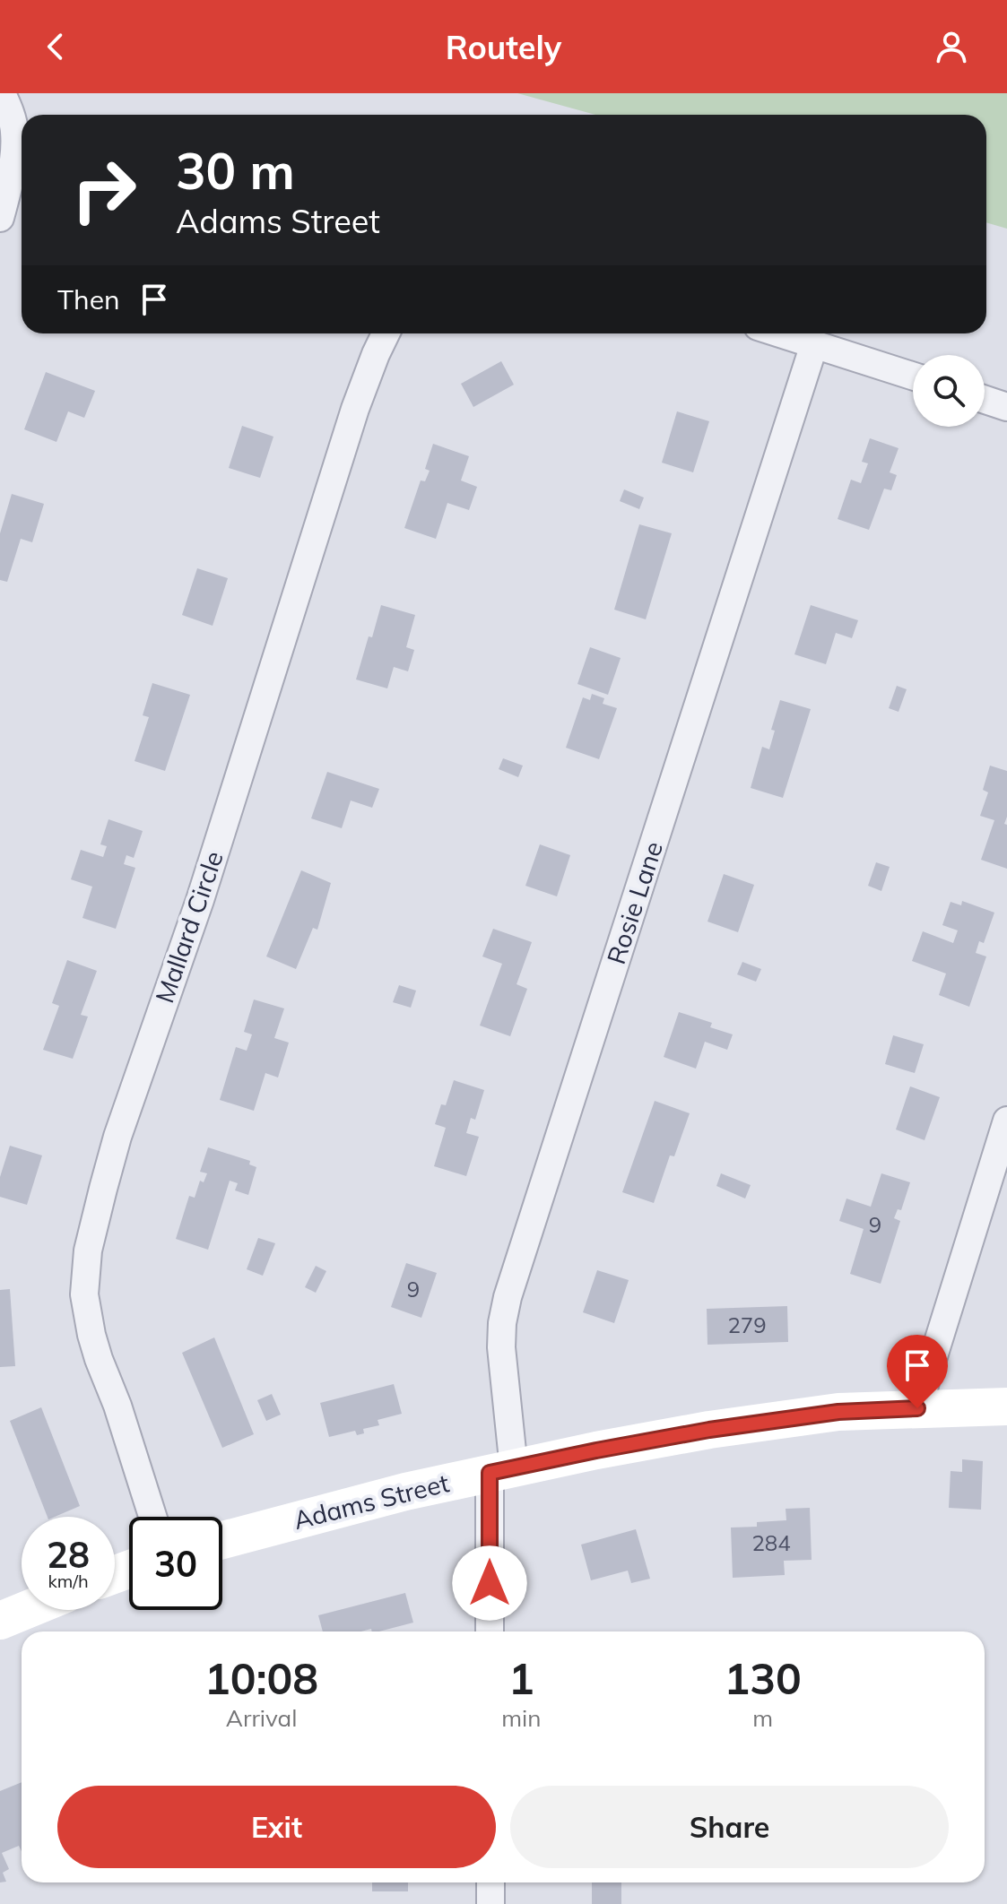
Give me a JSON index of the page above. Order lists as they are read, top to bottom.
{
  "streets": {
    "street": ["Rosie Lane", "Mallard Circle", "Adams Street"]
  },
  "crossings": [
    ["Rosie Lane", "Adams Street"]
  ],
  "house_numbers": [
    "9",
    "9",
    "279",
    "284"
  ],
  "page": {
    "header": "Routely",
    "turn": ["30 m", "Adams Street"],
    "then": "Then",
    "speed": "28 km/h",
    "limit": "30",
    "eta": [
      "10:08",
      "Arrival",
      "1",
      "min",
      "130",
      "m"
    ],
    "buttons": ["Exit", "Share"]
  }
}
